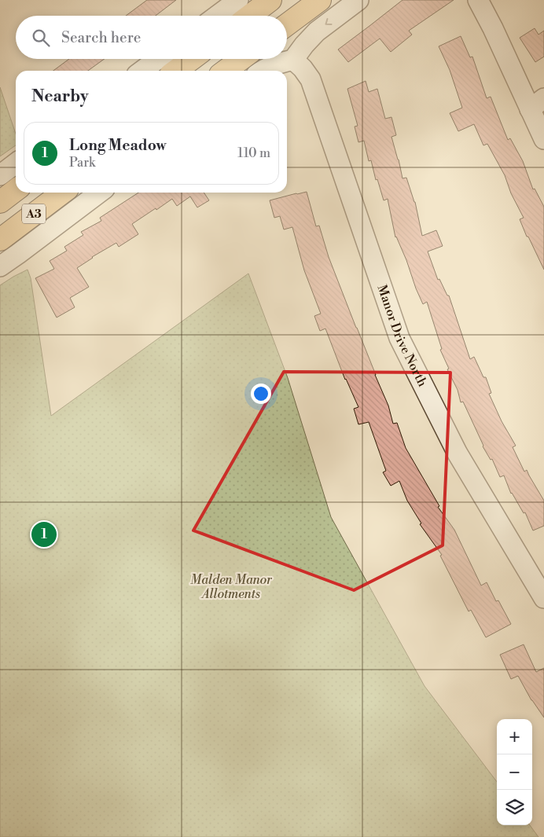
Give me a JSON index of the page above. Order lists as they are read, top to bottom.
{
  "streets": {
    "highway": ["A3"],
    "street": ["Manor Drive North"]
  },
  "parks": ["Malden Manor Allotments"],
  "page": {
    "search": "Search here",
    "heading": "Nearby",
    "list": [
      {
        "mark": "1",
        "name": "Long Meadow",
        "note": "Park",
        "value": "110 m"
      }
    ],
    "pins": "1",
    "map_buttons": ["+", "−"]
  }
}
